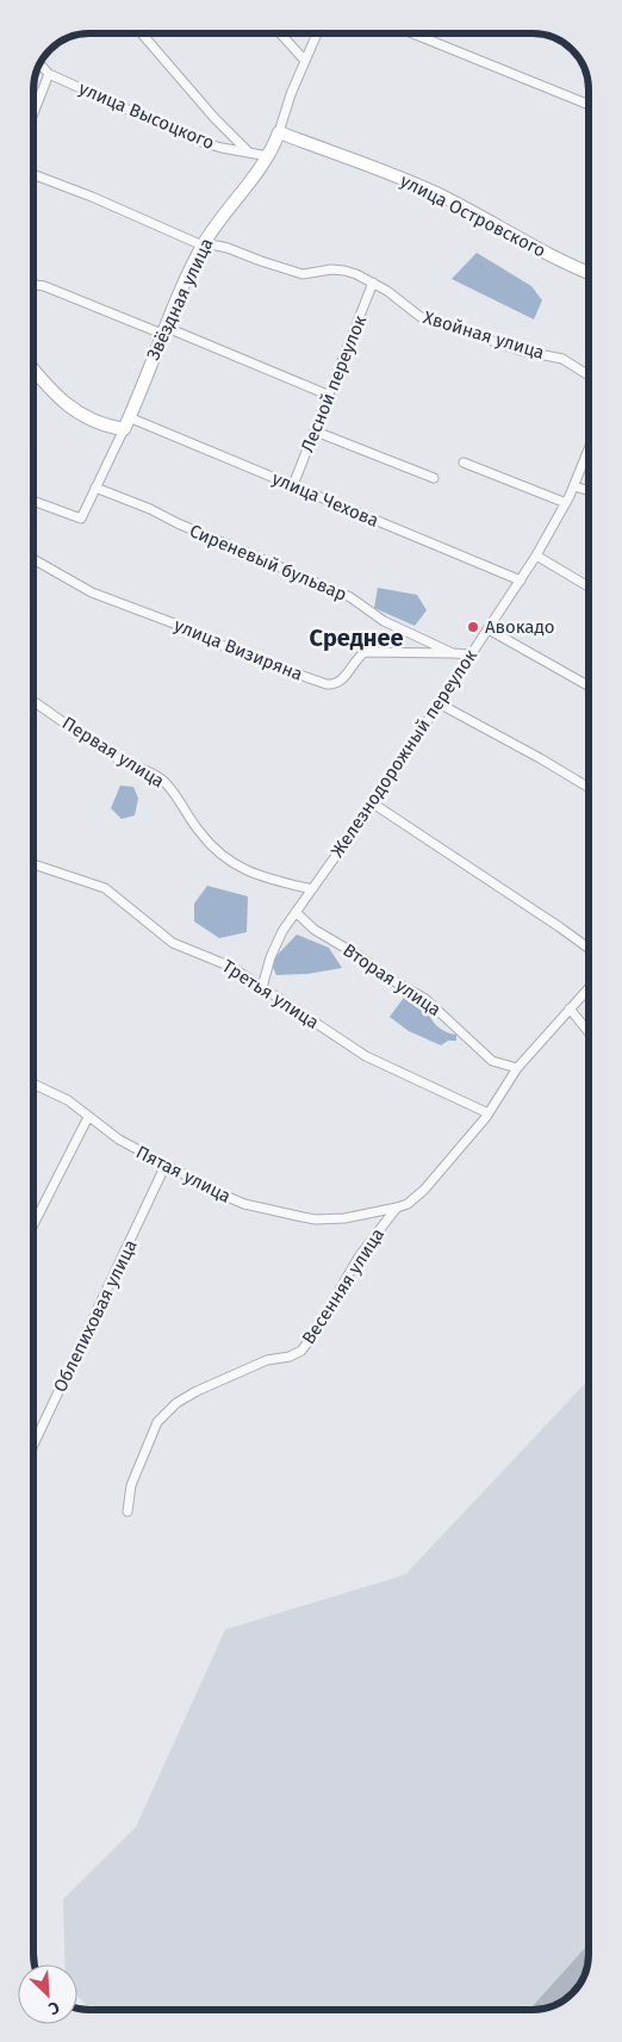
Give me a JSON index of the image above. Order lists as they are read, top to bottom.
{
  "streets": {
    "street": [
      "улица Высоцкого",
      "улица Островского",
      "Звёздная улица",
      "Хвойная улица",
      "Лесной переулок",
      "улица Чехова",
      "Сиреневый бульвар",
      "улица Визиряна",
      "Первая улица",
      "Железнодорожный переулок",
      "Вторая улица",
      "Третья улица",
      "Пятая улица",
      "Весенняя улица",
      "Облепиховая улица"
    ]
  },
  "crossings": [
    ["улица Высоцкого", "Звёздная улица"],
    ["улица Островского", "Звёздная улица"],
    ["Звёздная улица", "Хвойная улица"],
    ["Звёздная улица", "улица Чехова"],
    ["Звёздная улица", "Сиреневый бульвар"],
    ["Хвойная улица", "Лесной переулок"],
    ["Лесной переулок", "улица Чехова"],
    ["улица Чехова", "Железнодорожный переулок"],
    ["Сиреневый бульвар", "улица Визиряна"],
    ["Сиреневый бульвар", "Железнодорожный переулок"],
    ["Первая улица", "Железнодорожный переулок"],
    ["Железнодорожный переулок", "Вторая улица"],
    ["Железнодорожный переулок", "Третья улица"],
    ["Вторая улица", "Весенняя улица"],
    ["Третья улица", "Весенняя улица"],
    ["Пятая улица", "Весенняя улица"],
    ["Пятая улица", "Облепиховая улица"]
  ],
  "districts": ["Среднее"],
  "places": ["Авокадо"],
  "north": "bottom right"
}
